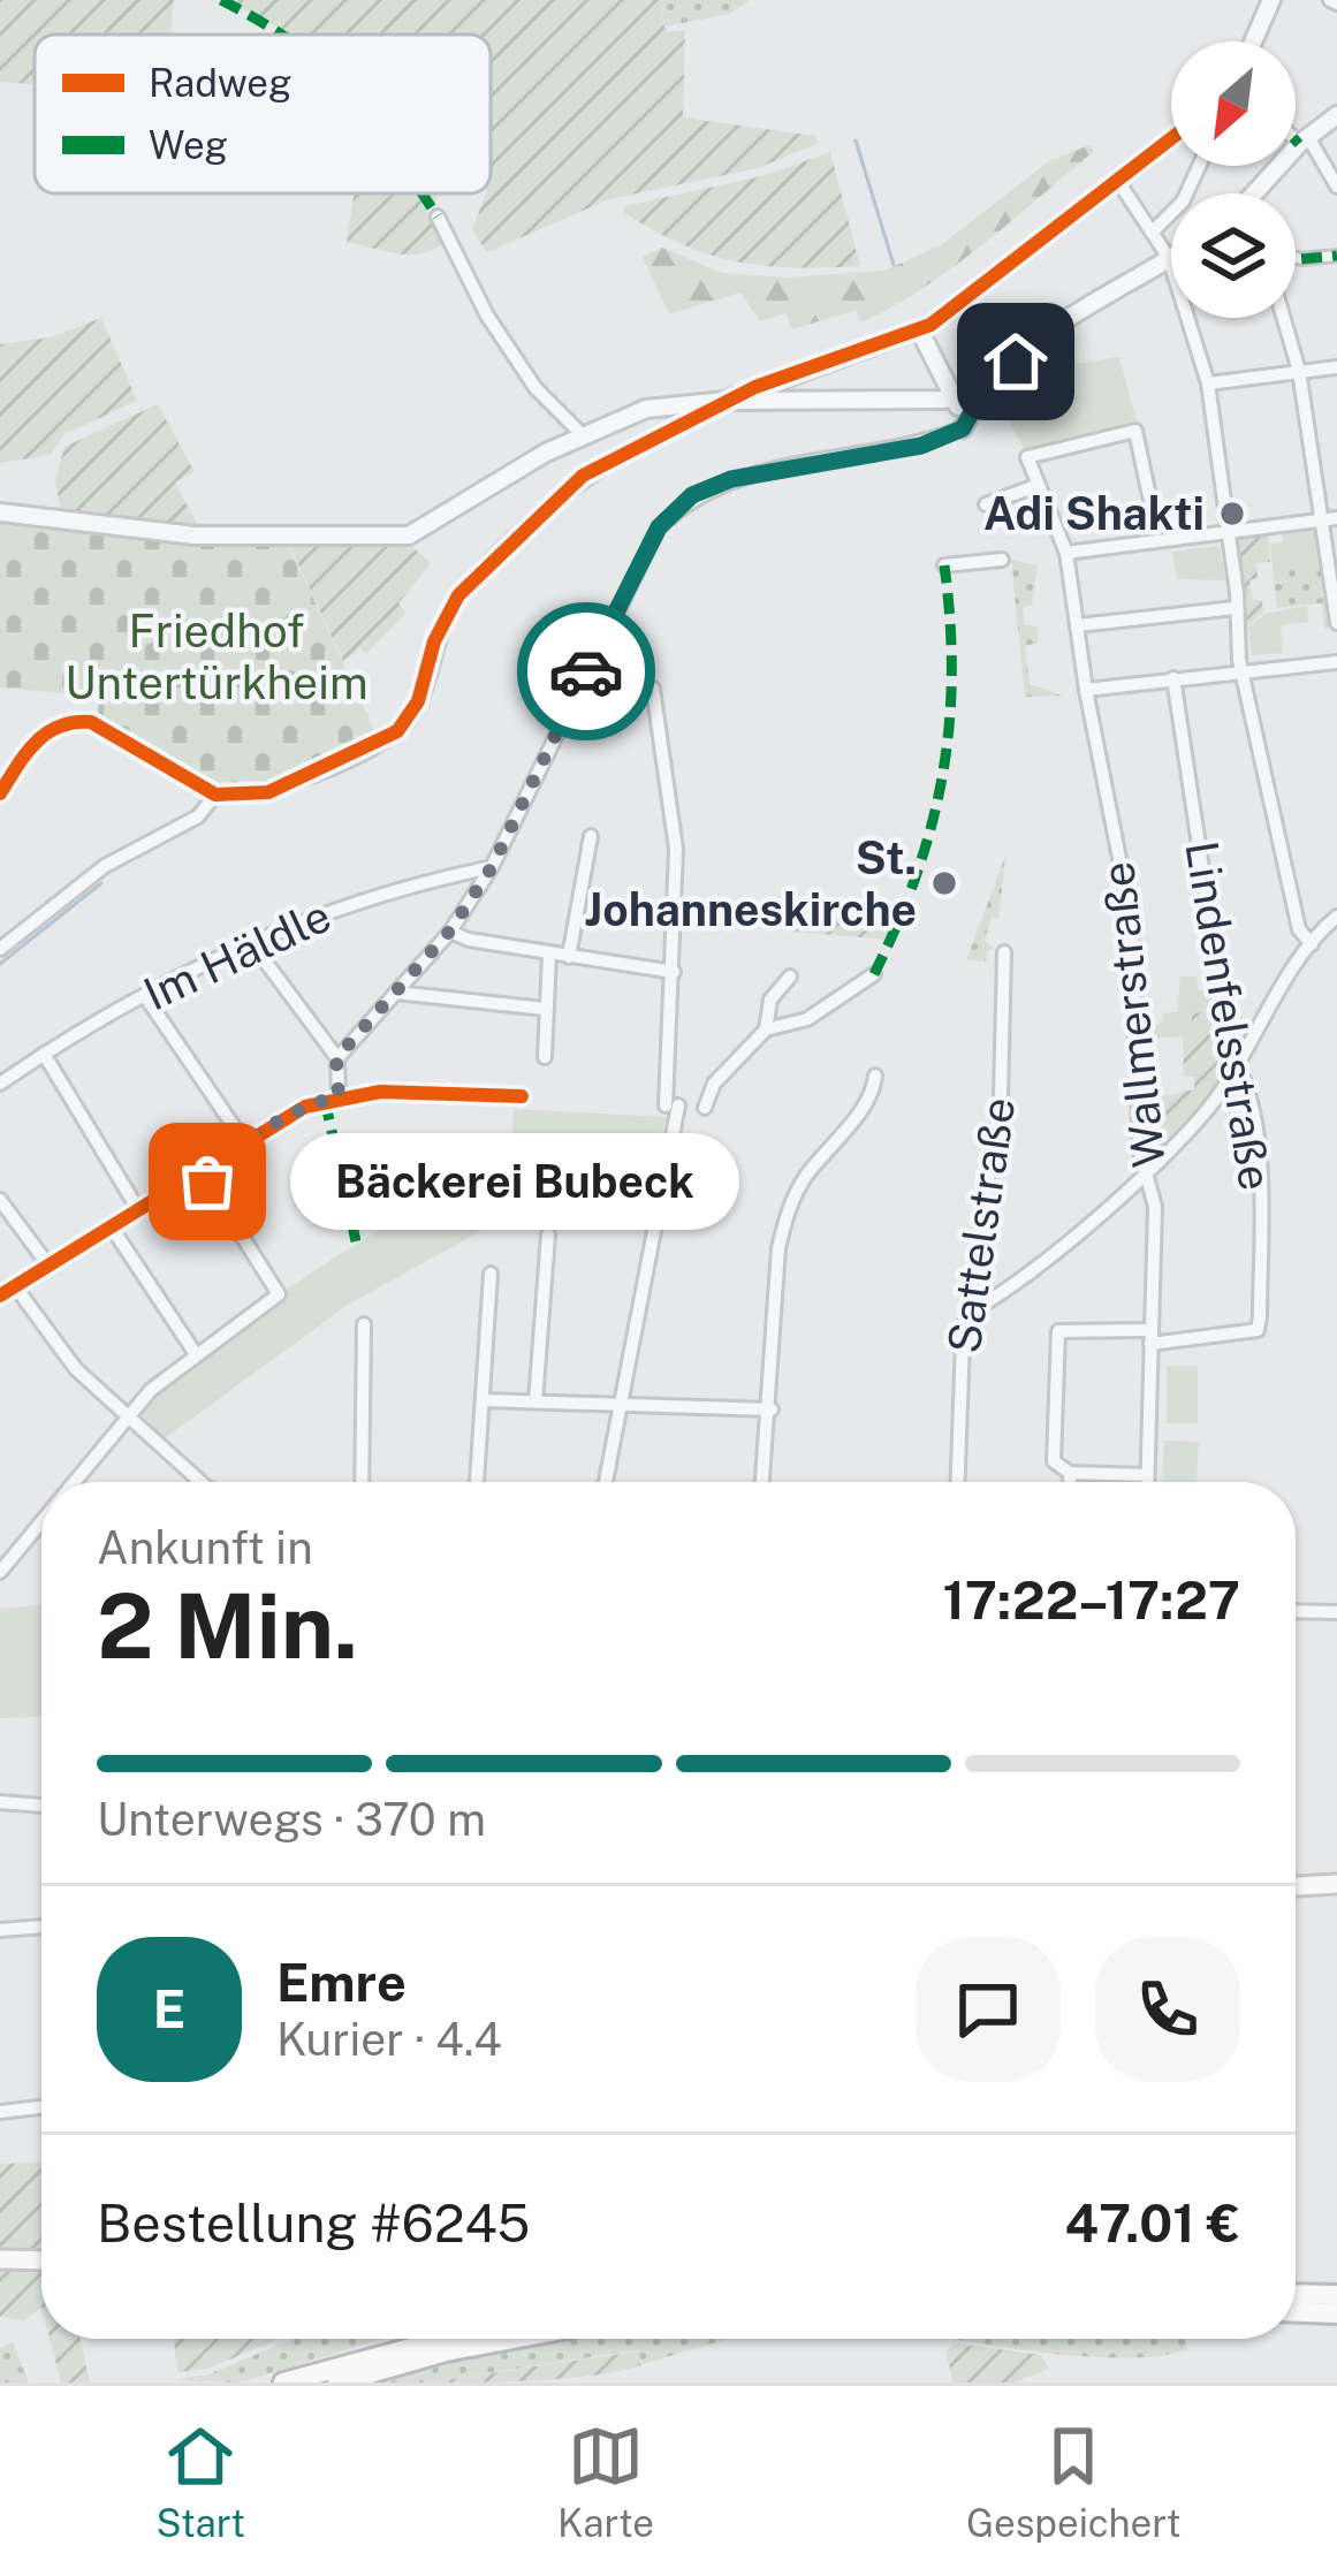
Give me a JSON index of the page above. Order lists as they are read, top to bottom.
{
  "streets": {
    "street": [
      "Im Häldle",
      "Wallmerstraße",
      "Lindenfelsstraße",
      "Sattelstraße"
    ]
  },
  "crossings": [
    ["Wallmerstraße", "Lindenfelsstraße"]
  ],
  "parks": ["Friedhof Untertürkheim"],
  "places": ["Adi Shakti", "St. Johanneskirche", "Bäckerei Bubeck"],
  "legend": ["Radweg", "Weg"],
  "north": "bottom left",
  "page": {
    "bubble": "Bäckerei Bubeck",
    "heading": ["2 Min.", "Ankunft in", "17:22–17:27"],
    "panel": [
      "Emre",
      "Kurier · 4.4",
      "Bestellung #6245",
      "47.01 €"
    ],
    "bar": "Unterwegs · 370 m",
    "round": "E",
    "tabs": ["Start", "Karte", "Gespeichert"]
  }
}
